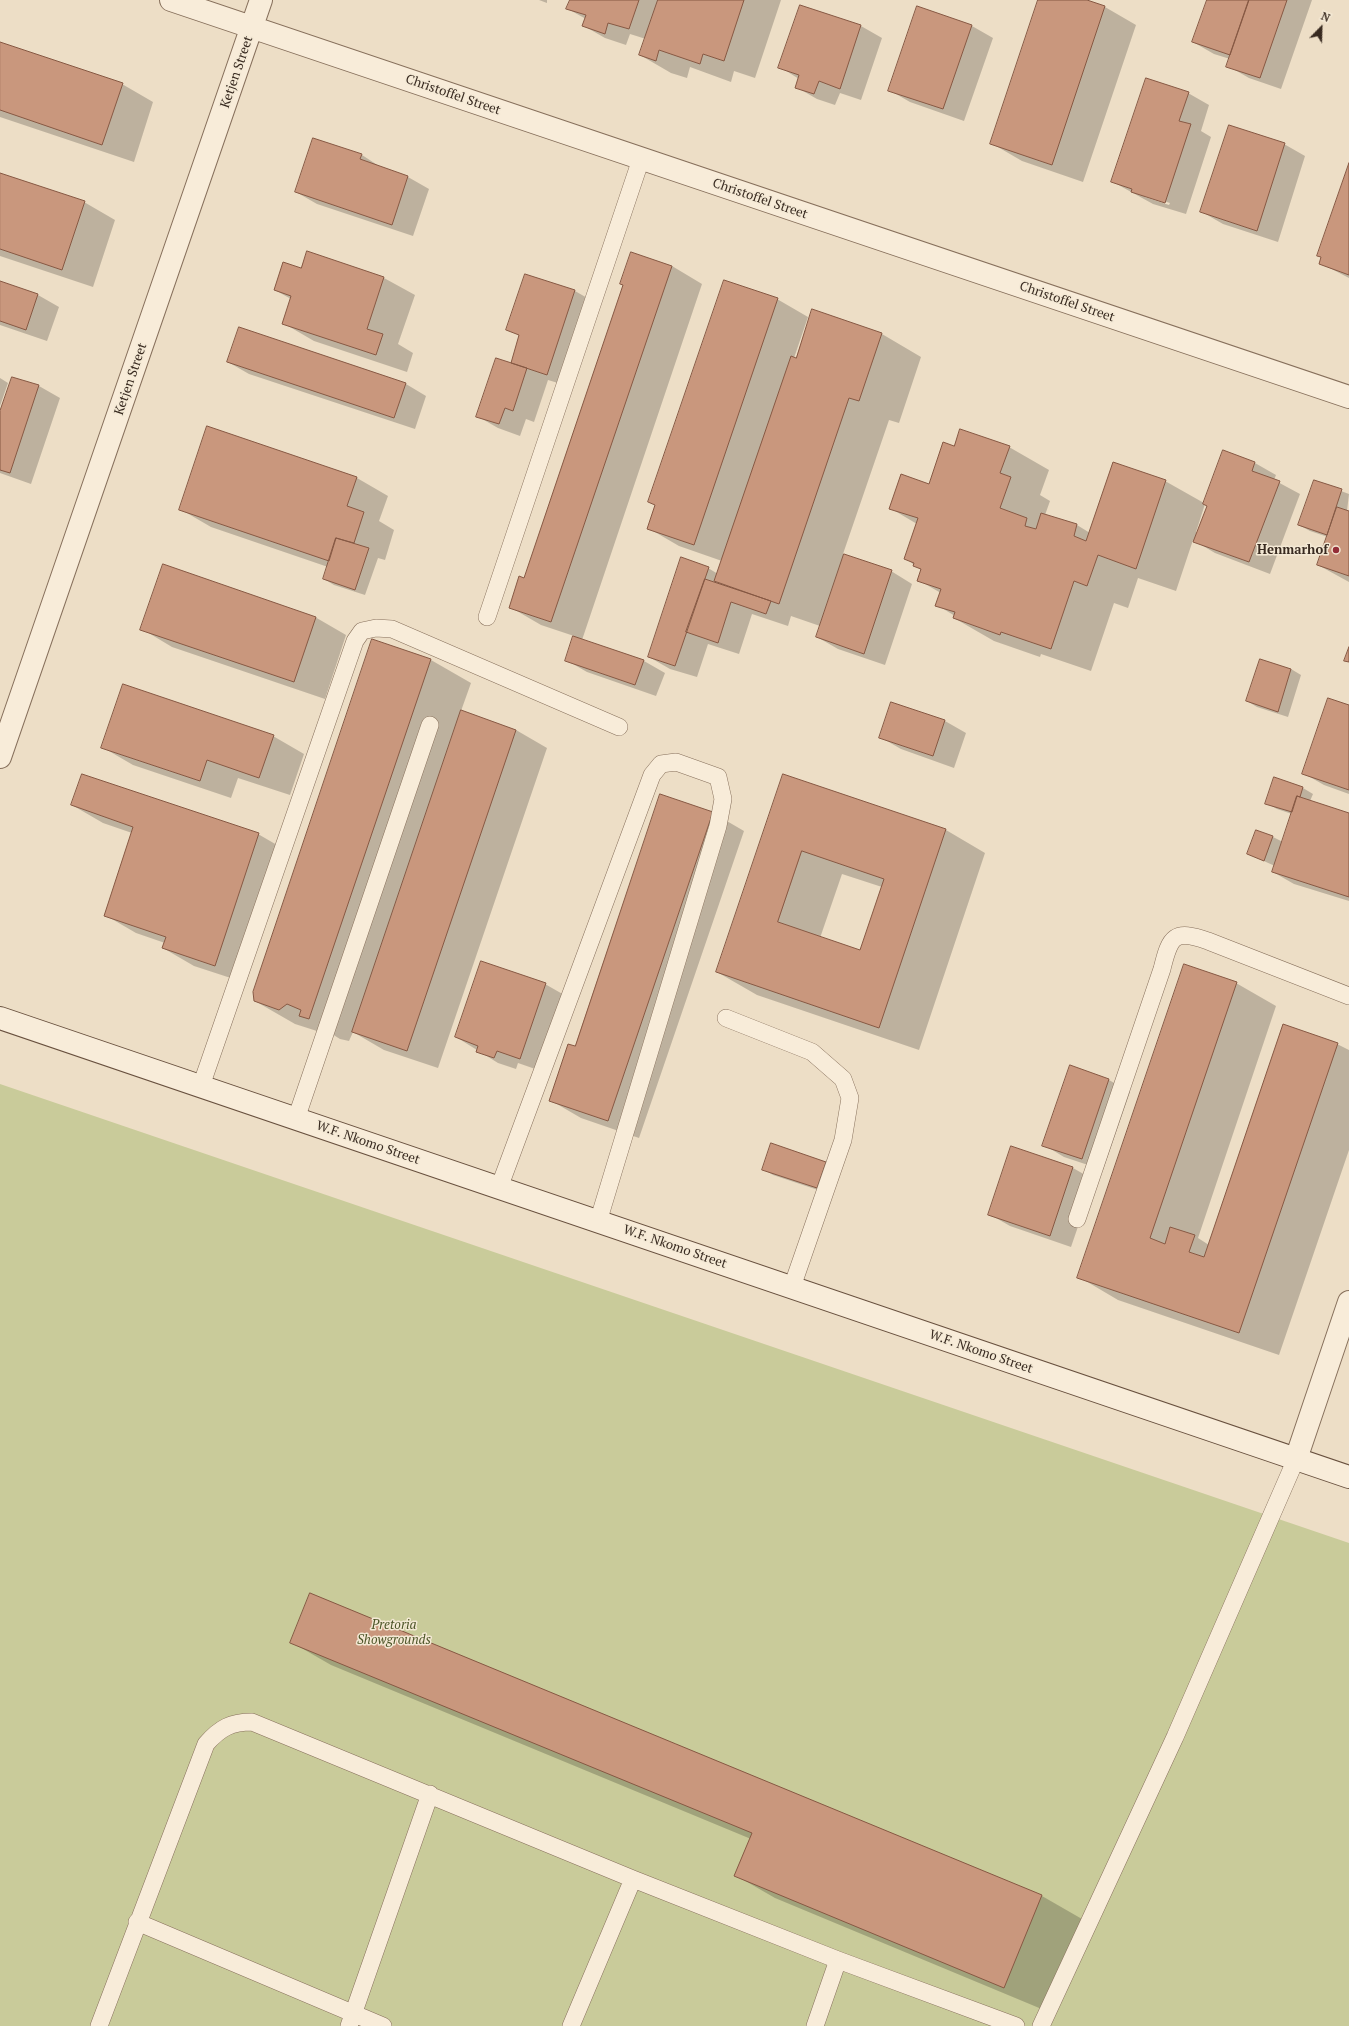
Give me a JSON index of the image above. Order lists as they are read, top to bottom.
{
  "streets": {
    "street": ["Ketjen Street", "Christoffel Street", "W.F. Nkomo Street"]
  },
  "crossings": [
    ["Ketjen Street", "Christoffel Street"]
  ],
  "parks": ["Pretoria Showgrounds"],
  "places": ["Henmarhof"],
  "north": "top right"
}
